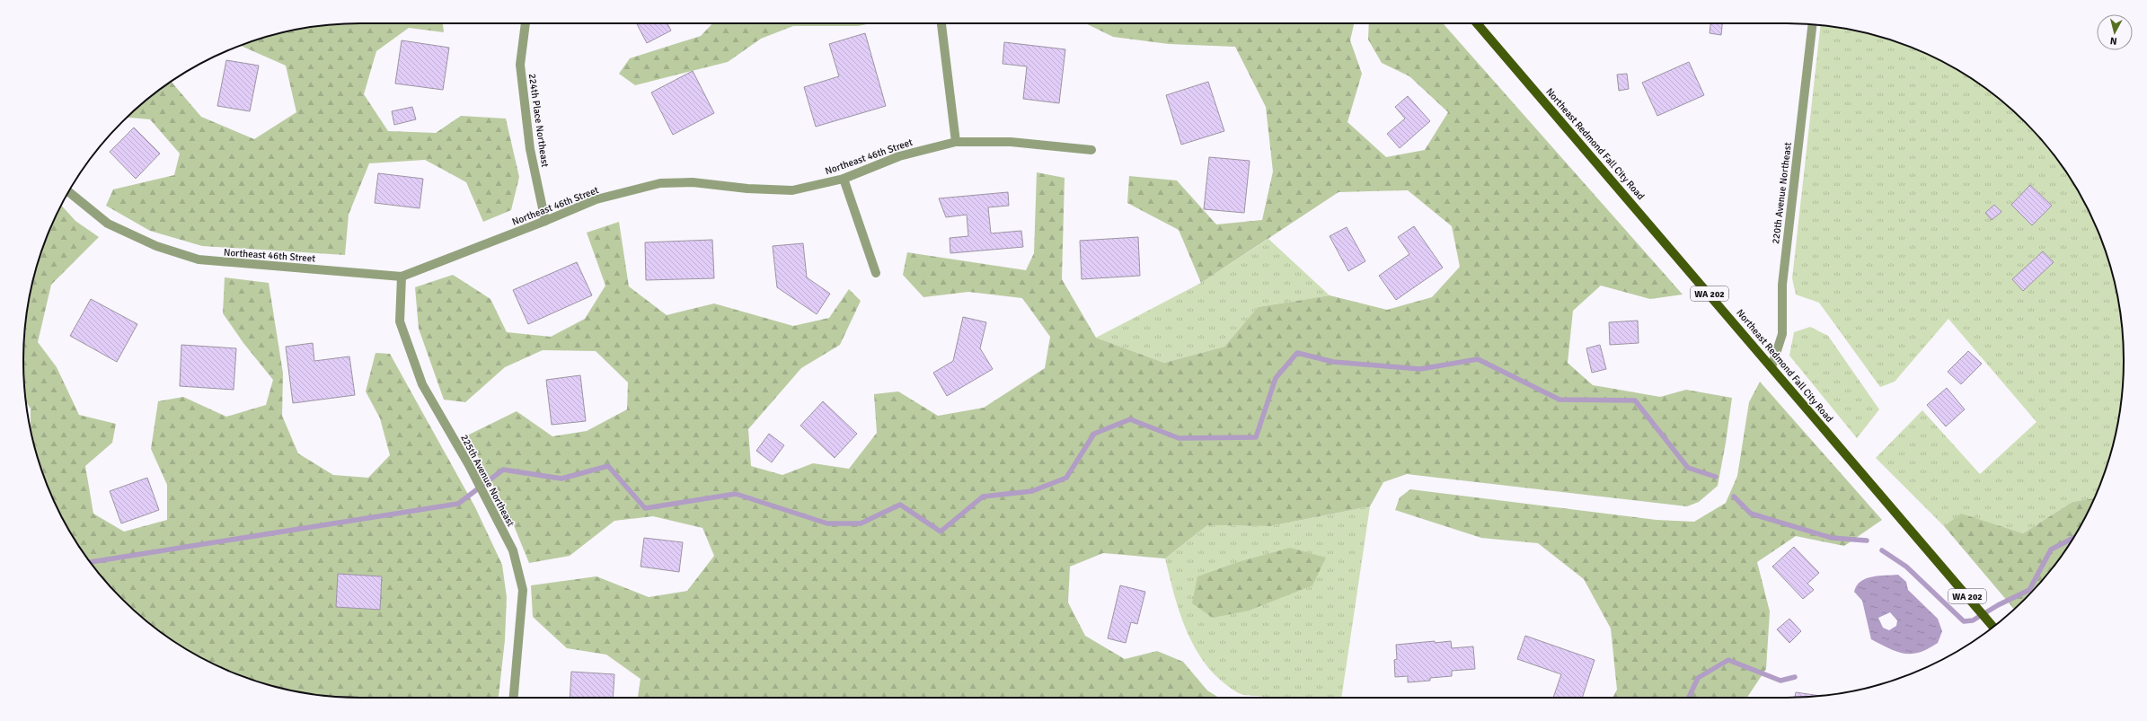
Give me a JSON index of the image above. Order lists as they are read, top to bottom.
{
  "streets": {
    "main road": ["Northeast Redmond Fall City Road", "WA 202"],
    "street": [
      "224th Place Northeast",
      "Northeast 46th Street",
      "220th Avenue Northeast",
      "225th Avenue Northeast"
    ]
  },
  "crossings": [
    ["224th Place Northeast", "Northeast 46th Street"],
    ["Northeast Redmond Fall City Road", "220th Avenue Northeast"],
    ["Northeast 46th Street", "225th Avenue Northeast"]
  ],
  "north": "bottom"
}
